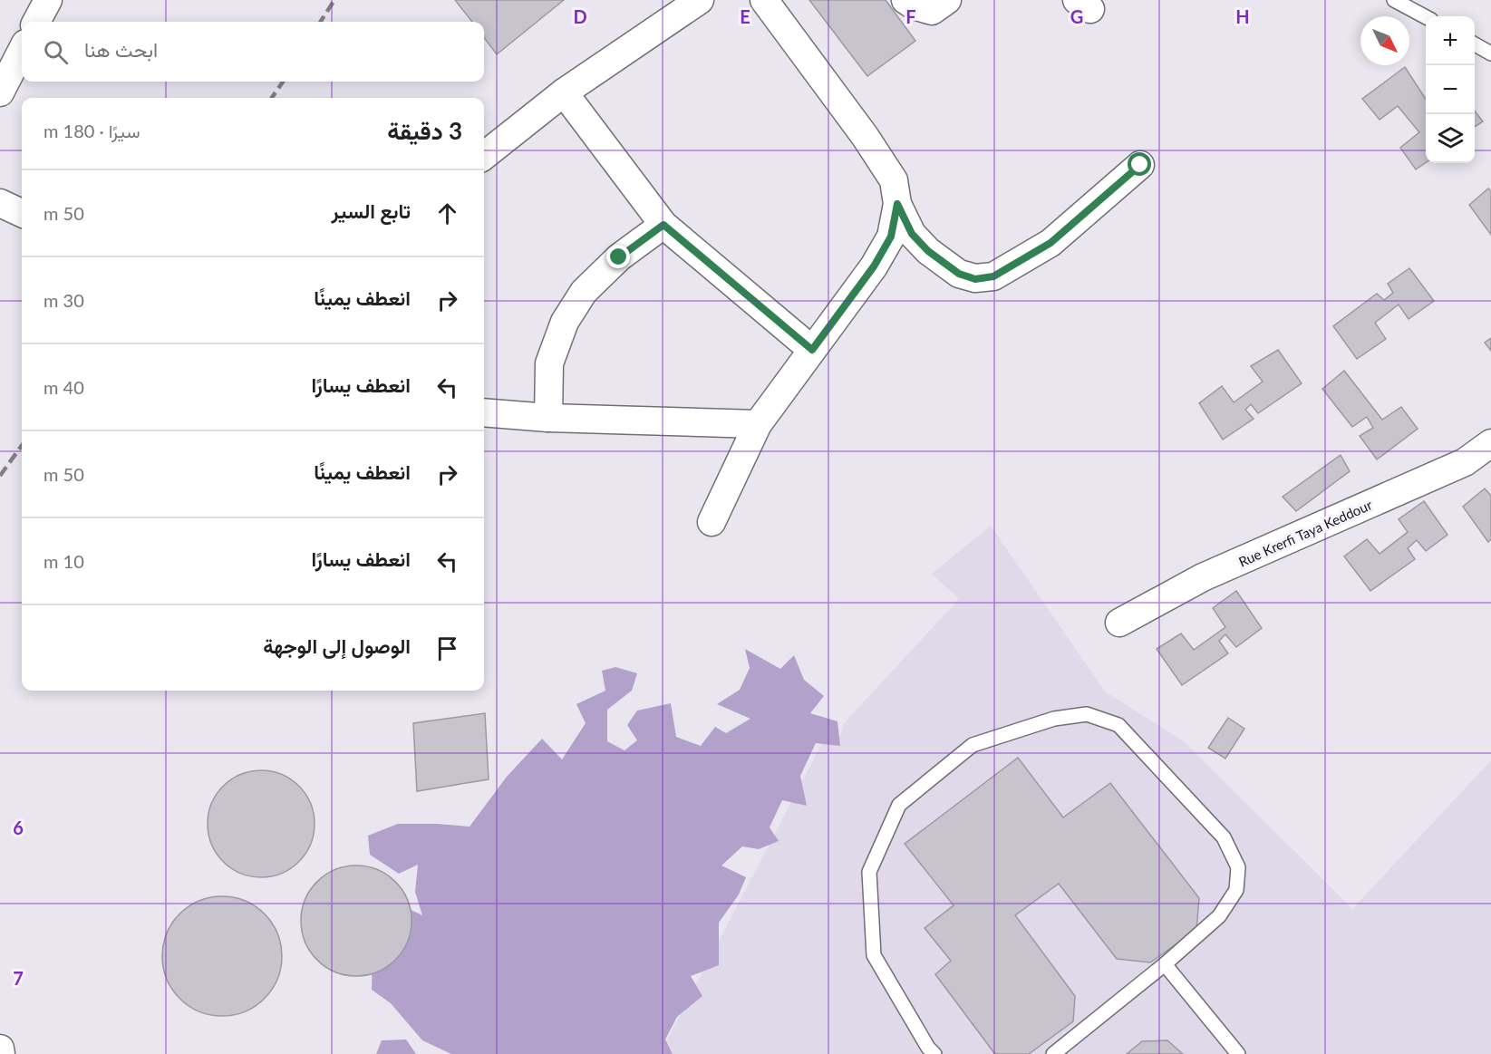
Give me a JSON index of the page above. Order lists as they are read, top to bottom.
{
  "streets": {
    "street": ["Rue Krerfi Taya Keddour"]
  },
  "north": "bottom right",
  "page": {
    "map_buttons": ["+", "−"],
    "search": "ابحث هنا",
    "heading": ["3 دقيقة", "سيرًا · 180 m"],
    "list": [
      ["تابع السير", "50 m"],
      ["انعطف يمينًا", "30 m"],
      ["انعطف يسارًا", "40 m"],
      ["انعطف يمينًا", "50 m"],
      ["انعطف يسارًا", "10 m"],
      "الوصول إلى الوجهة"
    ]
  },
  "grid": {
    "columns": [
      "D",
      "E",
      "F",
      "G",
      "H"
    ],
    "rows": ["6", "7"]
  }
}
